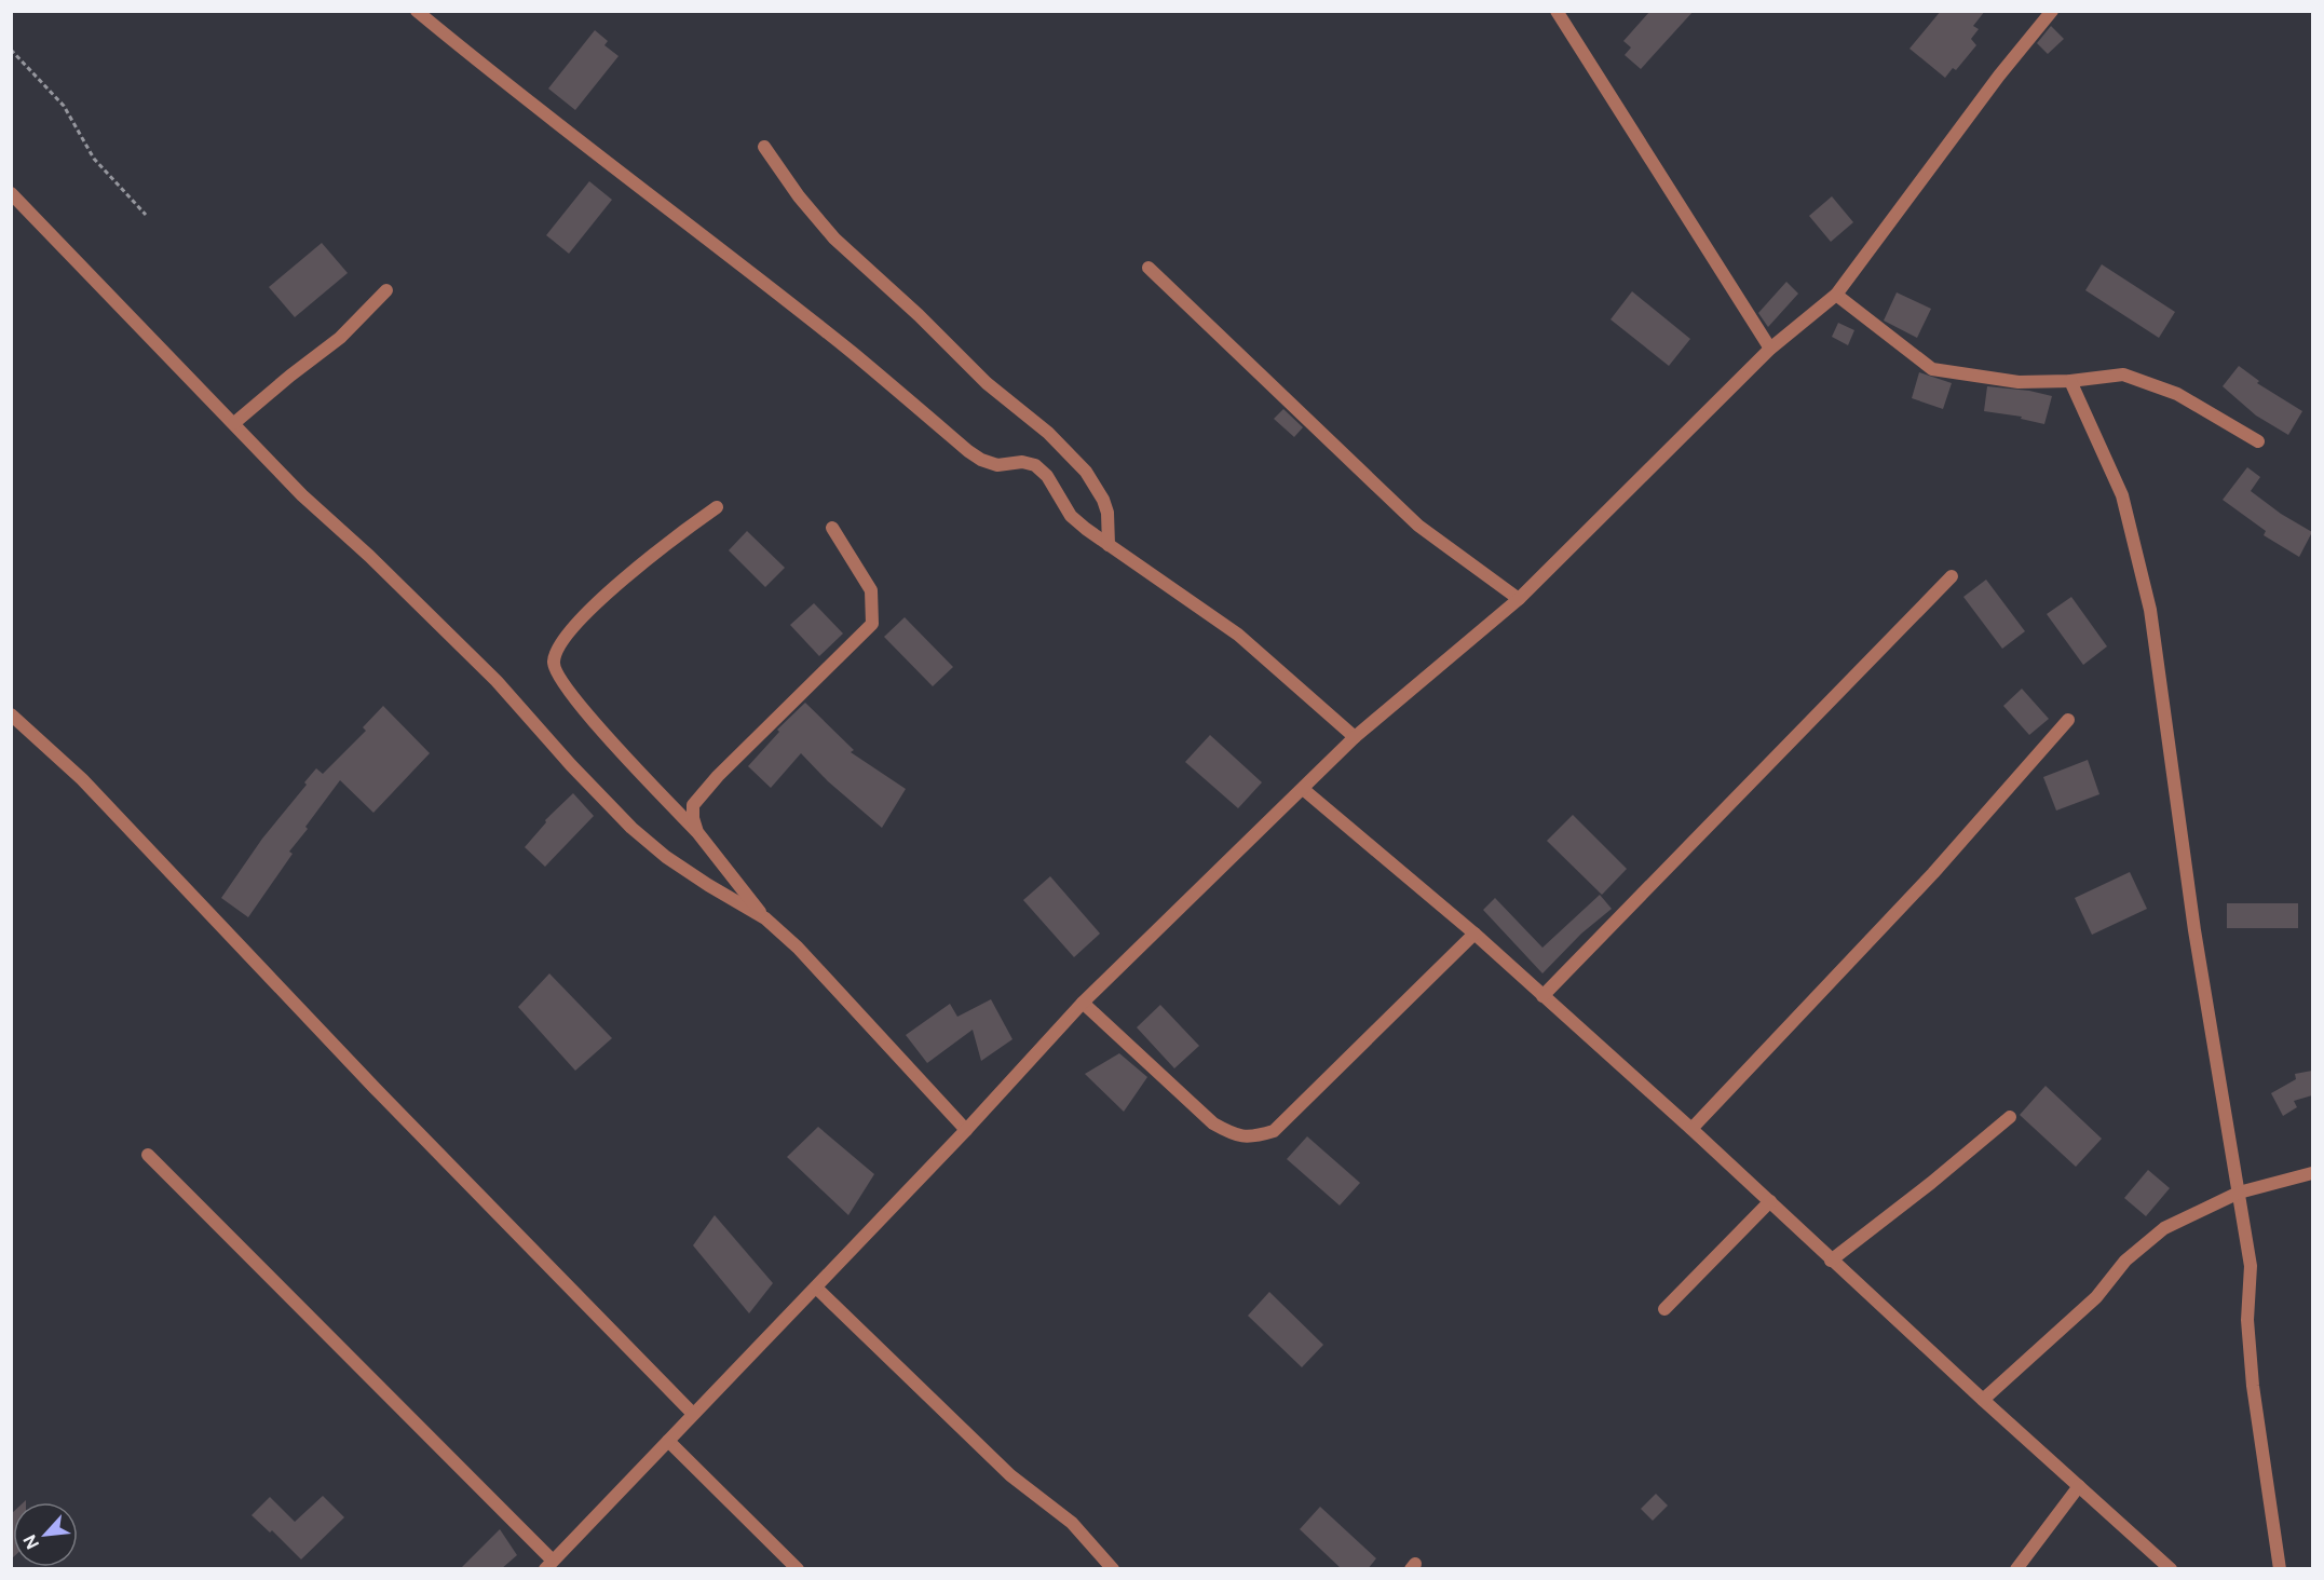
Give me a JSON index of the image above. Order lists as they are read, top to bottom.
{
  "north": "bottom left"
}
